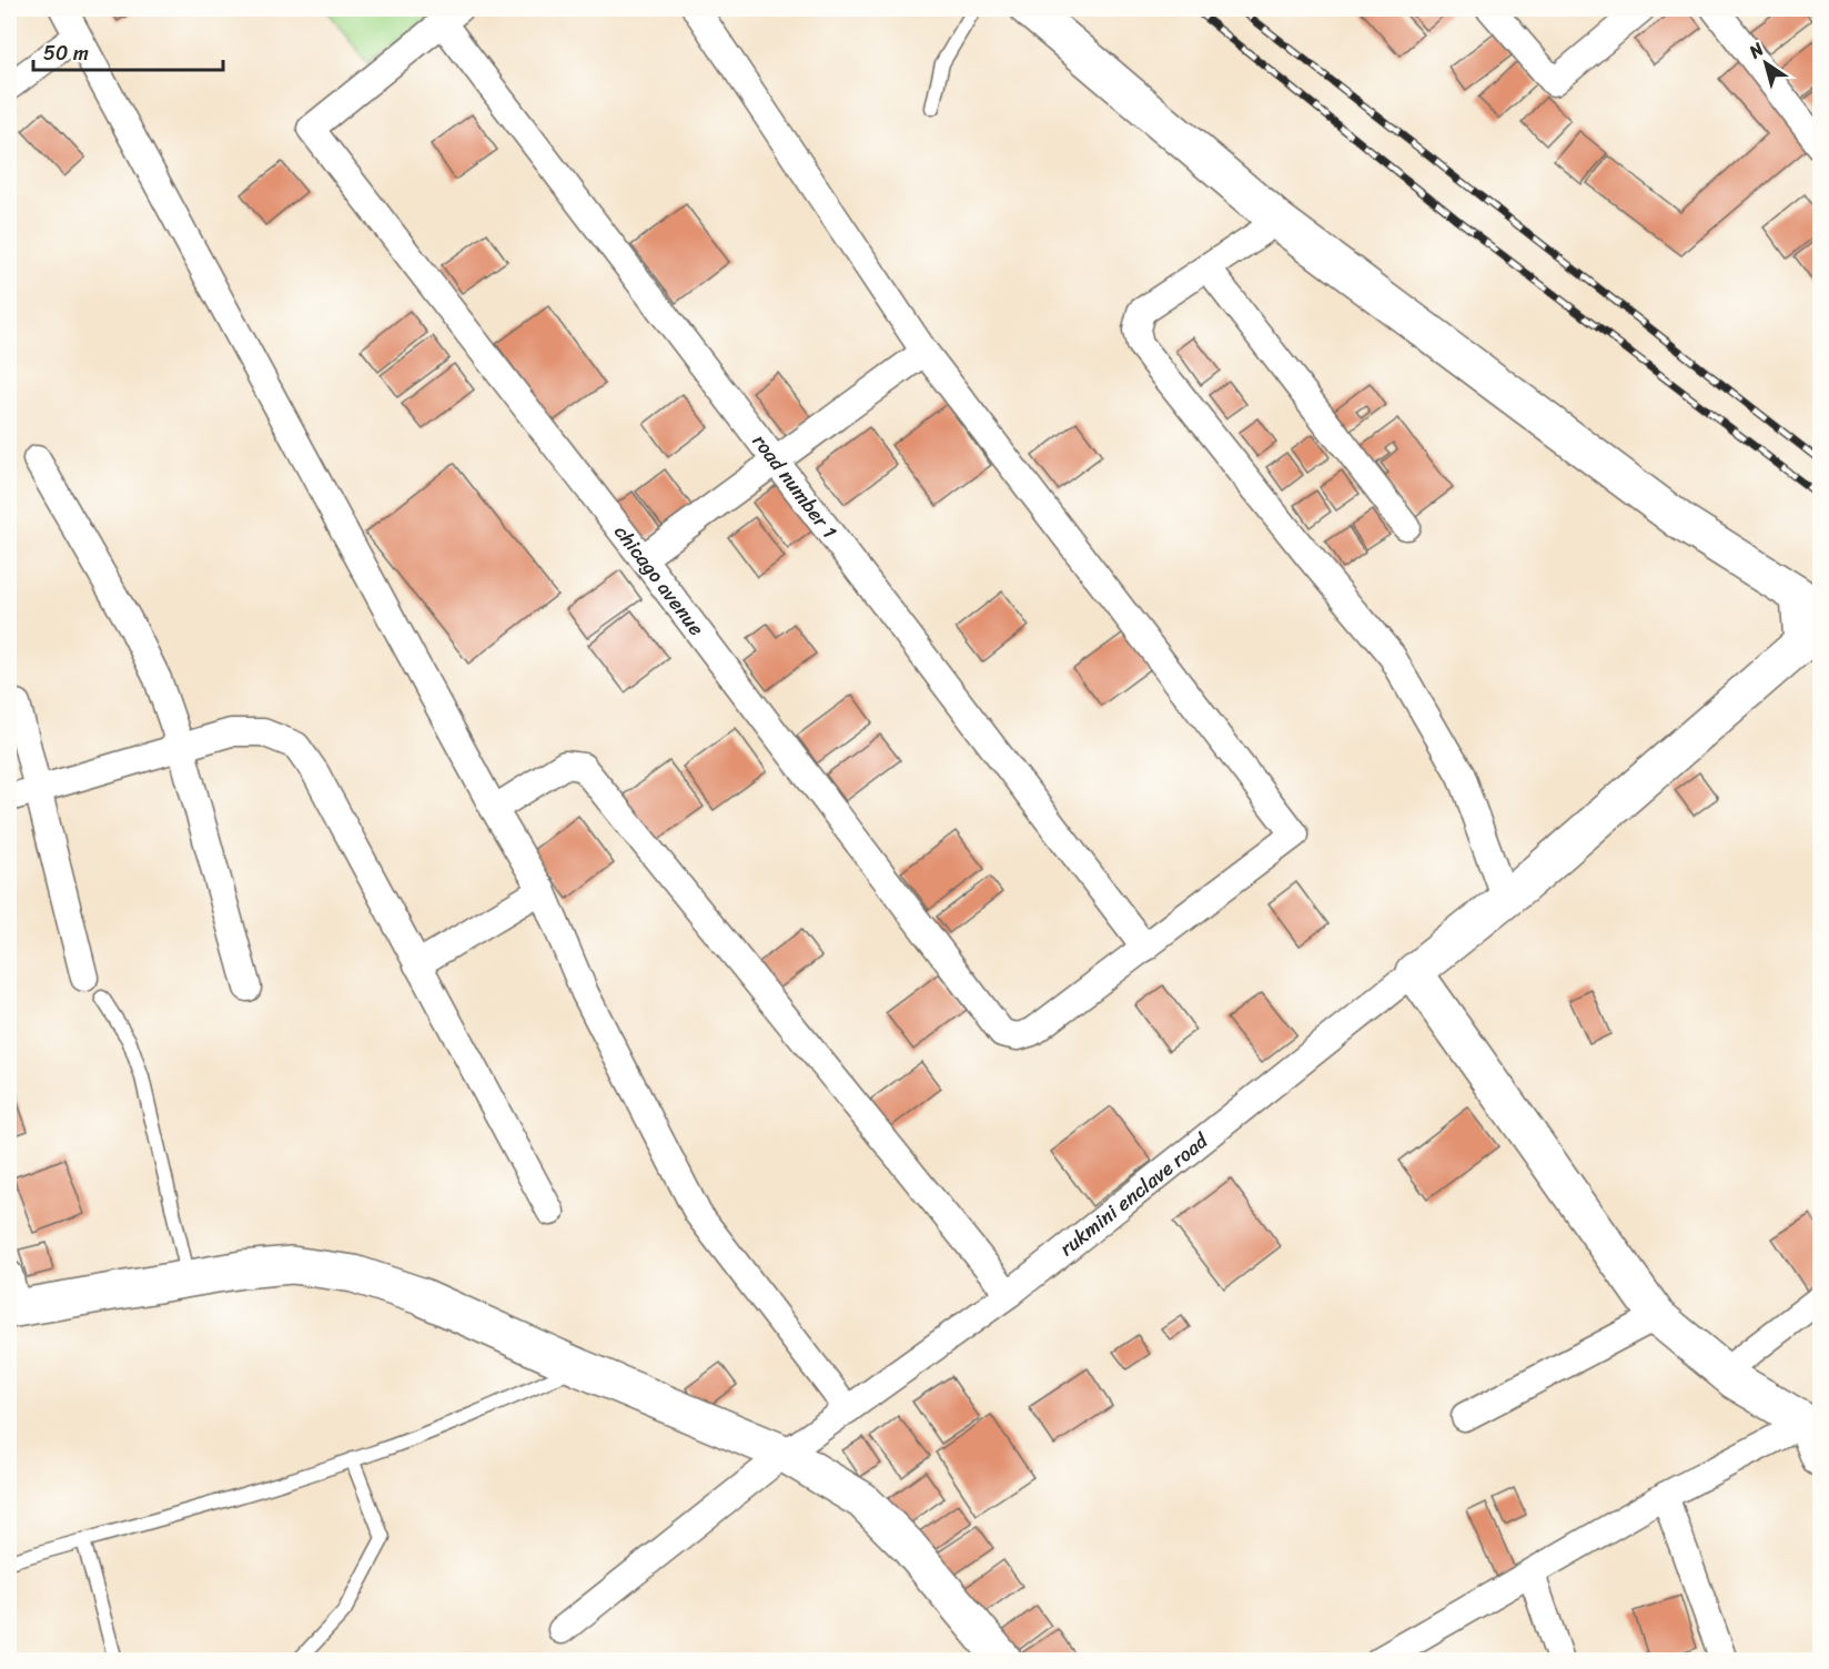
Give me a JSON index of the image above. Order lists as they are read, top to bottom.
{
  "streets": {
    "street": ["road number 1", "chicago avenue", "rukmini enclave road"]
  },
  "crossings": [
    ["road number 1", "chicago avenue"]
  ],
  "scale_bar": "50 m",
  "north": "top left"
}
